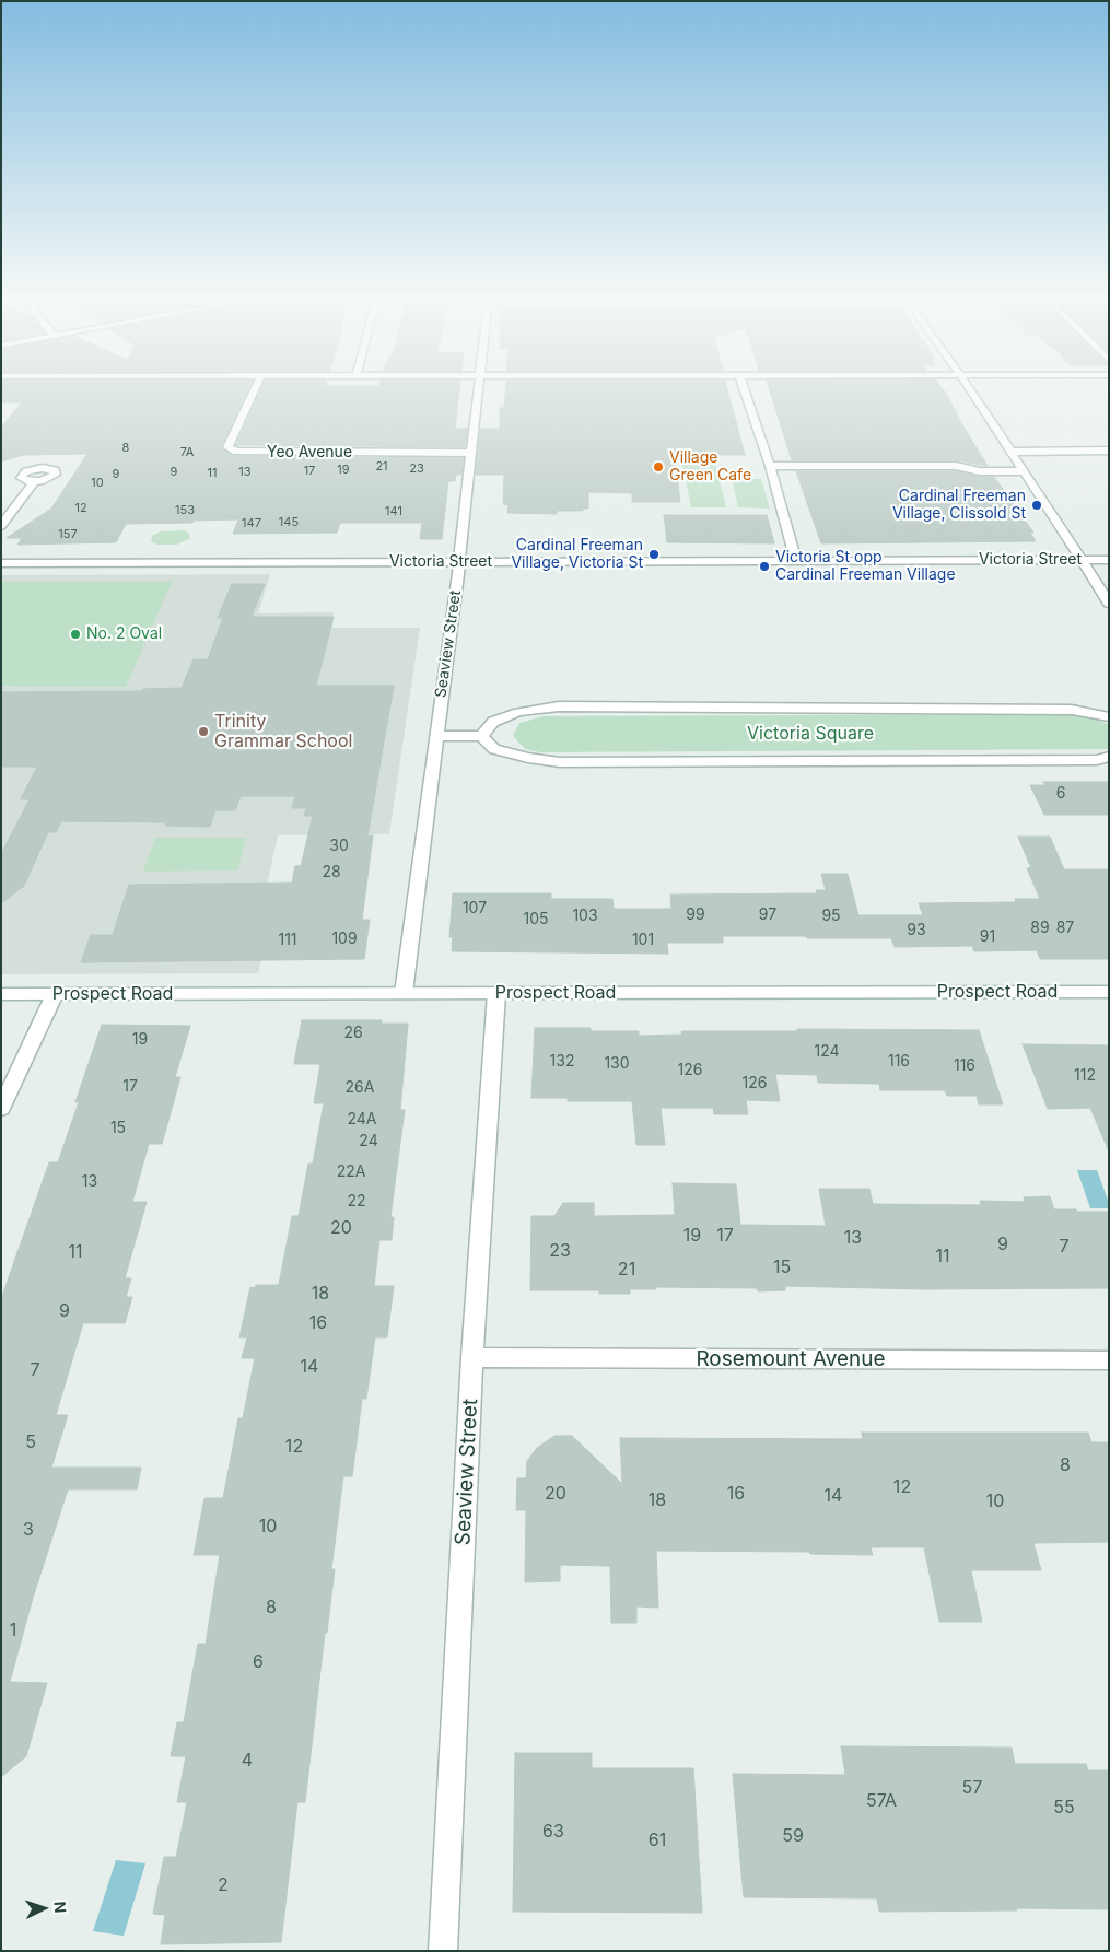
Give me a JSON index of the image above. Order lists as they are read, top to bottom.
{
  "streets": {
    "street": [
      "Yeo Avenue",
      "Victoria Street",
      "Seaview Street",
      "Prospect Road",
      "Rosemount Avenue"
    ]
  },
  "crossings": [
    ["Yeo Avenue", "Seaview Street"],
    ["Victoria Street", "Seaview Street"],
    ["Seaview Street", "Prospect Road"],
    ["Seaview Street", "Rosemount Avenue"]
  ],
  "parks": ["Victoria Square"],
  "places": [
    "Village Green Cafe",
    "Cardinal Freeman Village, Clissold St",
    "Cardinal Freeman Village, Victoria St",
    "Victoria St opp Cardinal Freeman Village",
    "No. 2 Oval",
    "Trinity Grammar School"
  ],
  "house_numbers": [
    "8",
    "7A",
    "21",
    "23",
    "19",
    "17",
    "9",
    "13",
    "11",
    "9",
    "10",
    "12",
    "153",
    "141",
    "145",
    "147",
    "157",
    "6",
    "30",
    "28",
    "107",
    "99",
    "97",
    "103",
    "95",
    "105",
    "89",
    "87",
    "93",
    "91",
    "109",
    "111",
    "101",
    "26",
    "19",
    "124",
    "132",
    "116",
    "130",
    "116",
    "126",
    "112",
    "126",
    "17",
    "26A",
    "24A",
    "15",
    "24",
    "22A",
    "13",
    "22",
    "20",
    "19",
    "17",
    "13",
    "9",
    "7",
    "23",
    "11",
    "11",
    "15",
    "21",
    "18",
    "9",
    "16",
    "14",
    "7",
    "5",
    "12",
    "8",
    "12",
    "20",
    "16",
    "14",
    "18",
    "10",
    "10",
    "3",
    "8",
    "1",
    "6",
    "4",
    "57",
    "57A",
    "55",
    "63",
    "59",
    "61",
    "2"
  ],
  "north": "right"
}
